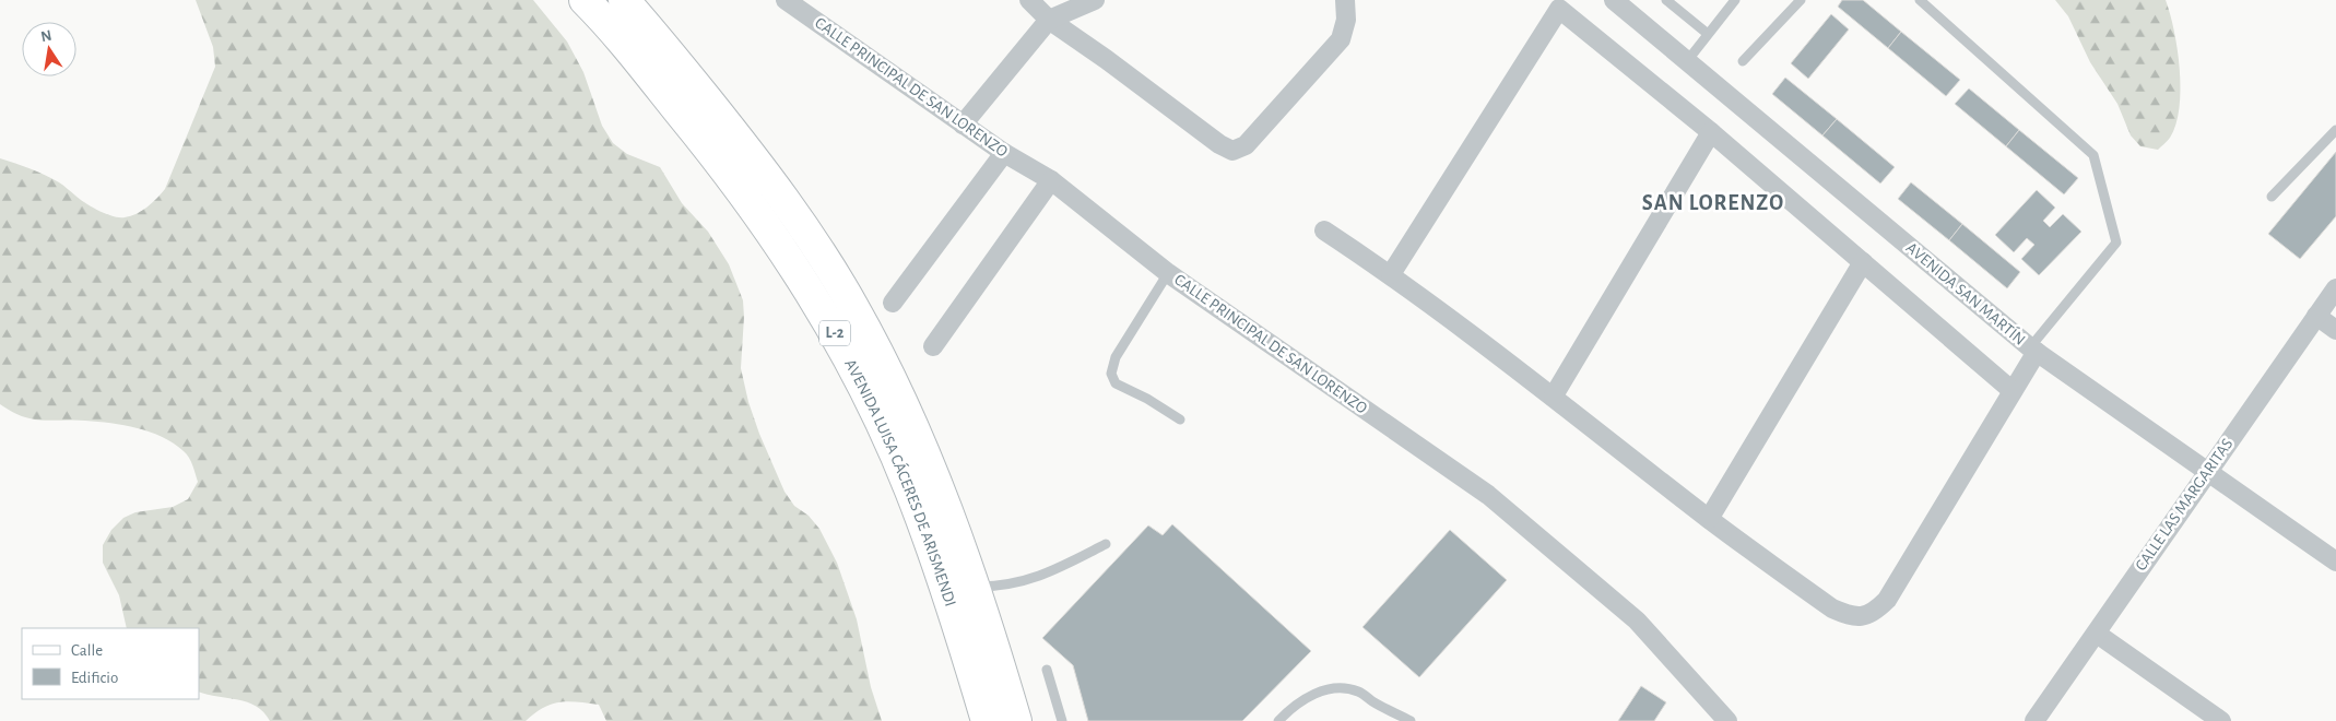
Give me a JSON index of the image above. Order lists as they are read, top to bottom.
{
  "streets": {
    "main road": ["L-2", "AVENIDA LUISA CÁCERES DE ARISMENDI"],
    "street": ["CALLE PRINCIPAL DE SAN LORENZO", "AVENIDA SAN MARTÍN", "CALLE LAS MARGARITAS"]
  },
  "crossings": [
    ["AVENIDA SAN MARTÍN", "CALLE LAS MARGARITAS"]
  ],
  "districts": ["SAN LORENZO"],
  "legend": ["Calle", "Edificio"],
  "north": "top"
}
